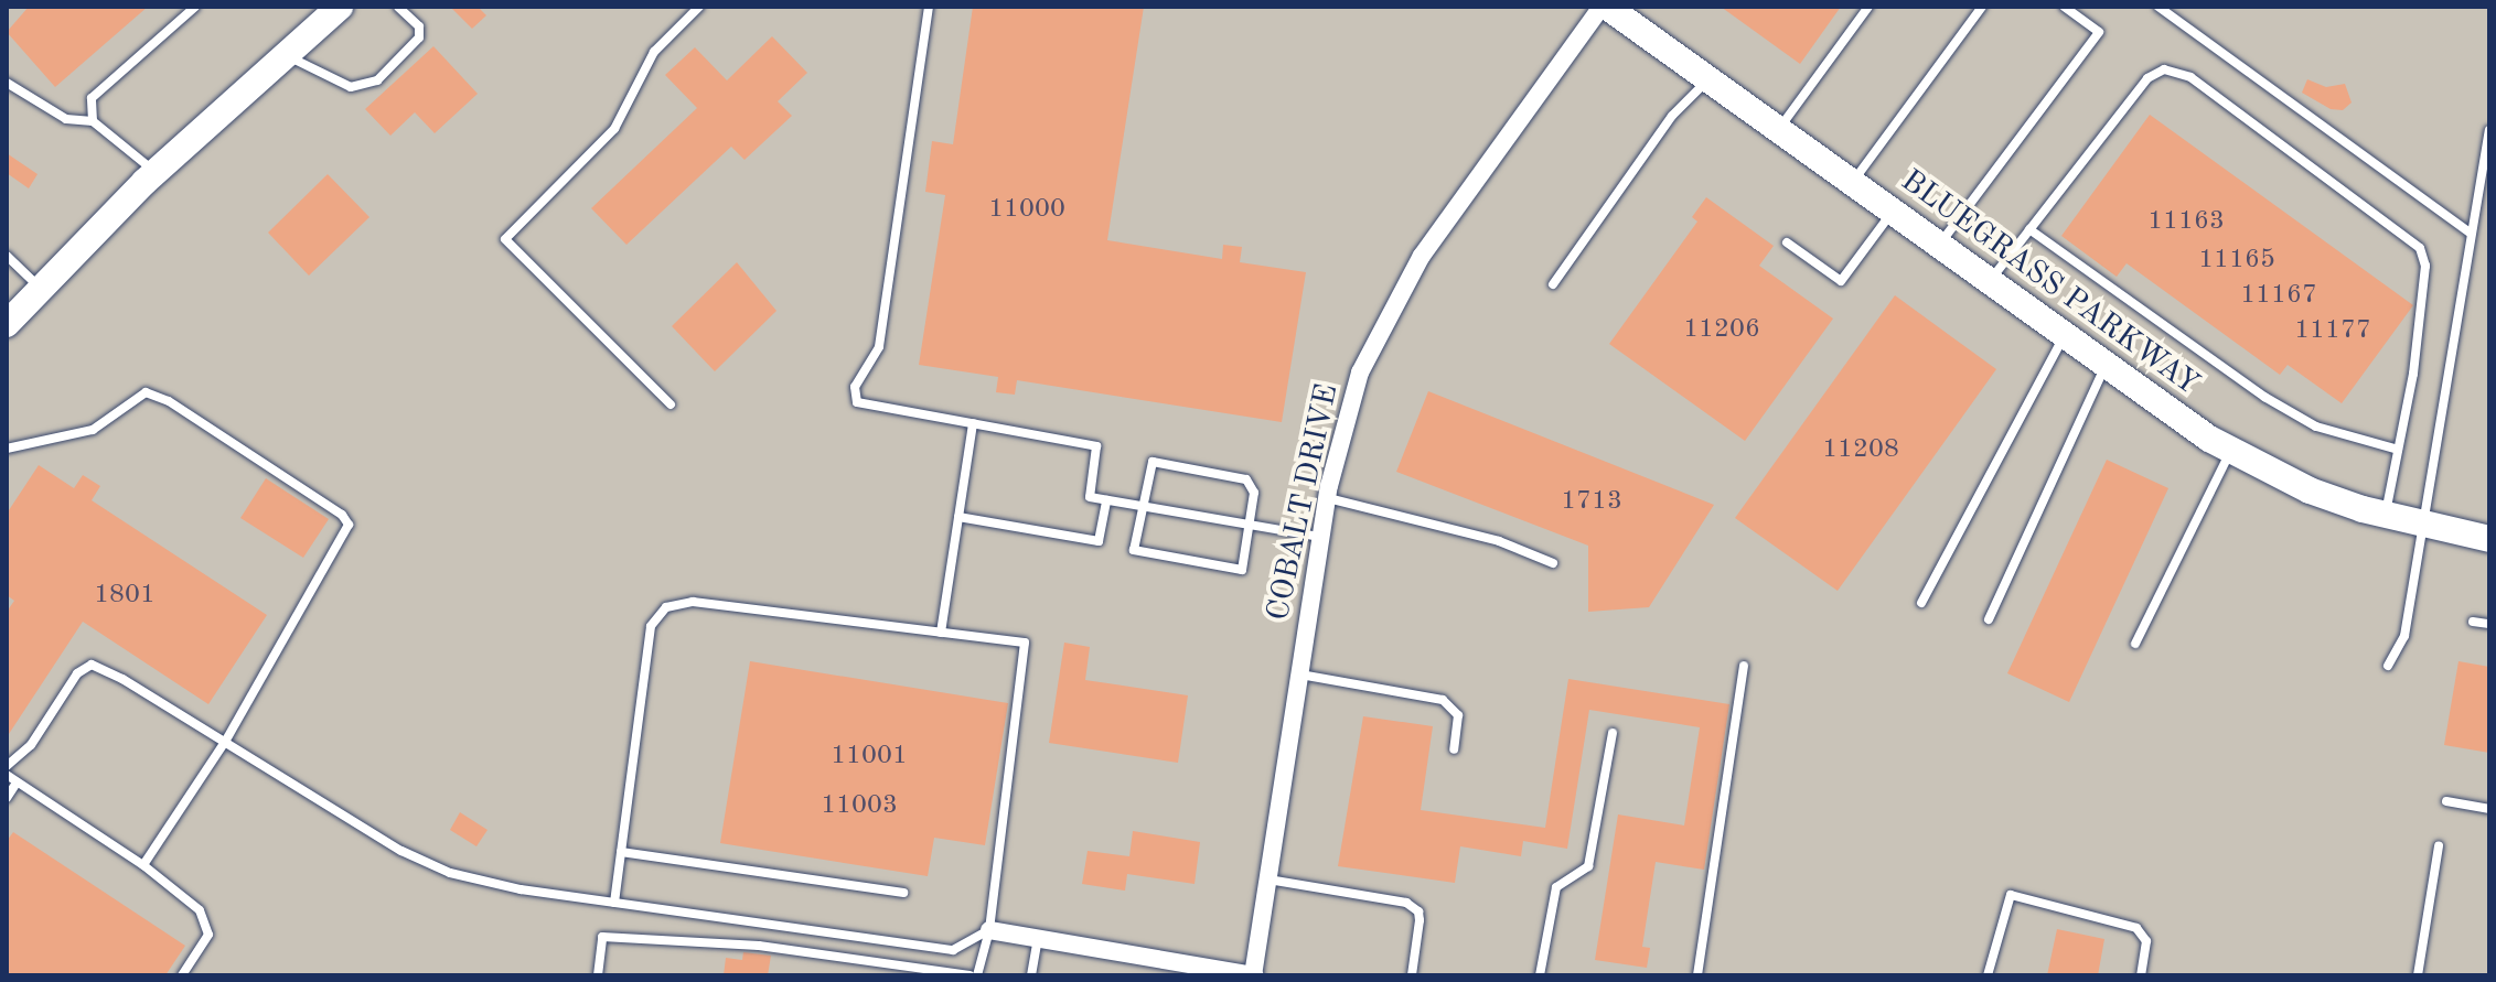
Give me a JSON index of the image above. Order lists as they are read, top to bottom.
{
  "streets": {
    "street": ["BLUEGRASS PARKWAY", "COBALT DRIVE"]
  },
  "crossings": [
    ["BLUEGRASS PARKWAY", "COBALT DRIVE"]
  ],
  "house_numbers": [
    "11000",
    "11163",
    "11165",
    "11167",
    "11206",
    "11177",
    "11208",
    "1713",
    "1801",
    "11001",
    "11003"
  ]
}
